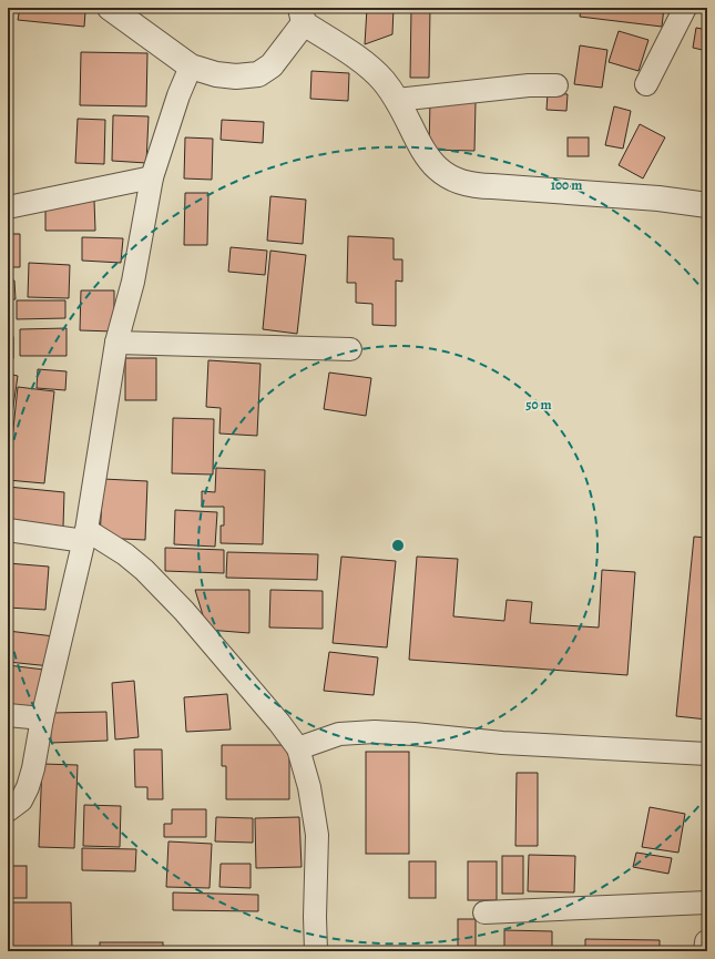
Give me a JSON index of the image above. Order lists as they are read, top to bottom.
{
  "rings": ["100 m", "50 m"]
}
